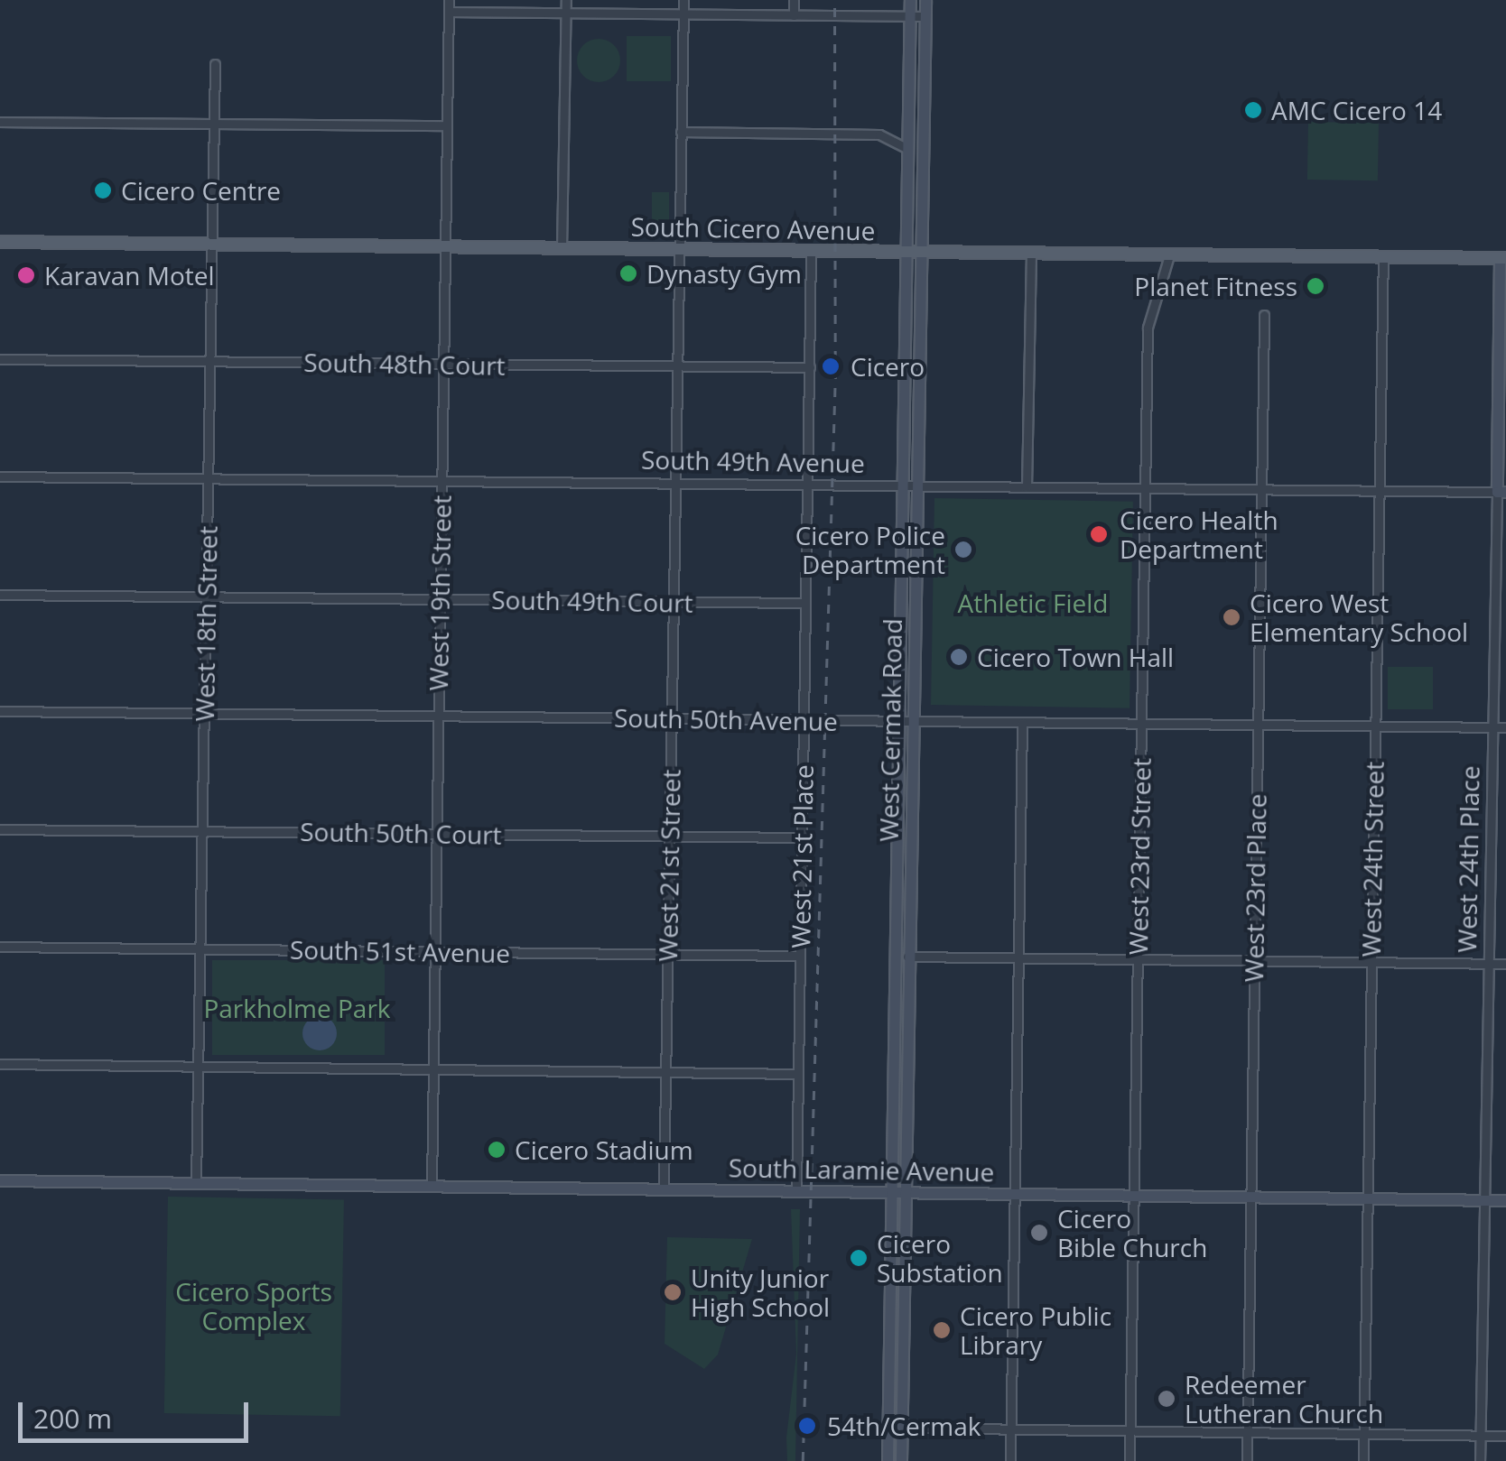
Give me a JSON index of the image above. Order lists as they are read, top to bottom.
{
  "streets": {
    "main road": [
      "South Cicero Avenue",
      "West Cermak Road",
      "West 24th Place",
      "South Laramie Avenue"
    ],
    "street": [
      "South 48th Court",
      "South 49th Avenue",
      "West 19th Street",
      "South 49th Court",
      "West 18th Street",
      "South 50th Avenue",
      "South 50th Court",
      "West 21st Place",
      "West 23rd Street",
      "West 24th Street",
      "West 21st Street",
      "West 23rd Place",
      "South 51st Avenue"
    ]
  },
  "crossings": [
    ["South Cicero Avenue", "West 19th Street"],
    ["South Cicero Avenue", "West 18th Street"],
    ["South Cicero Avenue", "West Cermak Road"],
    ["South Cicero Avenue", "West 21st Place"],
    ["South Cicero Avenue", "West 23rd Street"],
    ["South Cicero Avenue", "West 24th Street"],
    ["South Cicero Avenue", "West 24th Place"],
    ["South Cicero Avenue", "West 21st Street"],
    ["South 48th Court", "West 19th Street"],
    ["South 48th Court", "West 18th Street"],
    ["South 48th Court", "West 21st Place"],
    ["South 48th Court", "West 21st Street"],
    ["South 49th Avenue", "West 19th Street"],
    ["South 49th Avenue", "West 18th Street"],
    ["South 49th Avenue", "West Cermak Road"],
    ["South 49th Avenue", "West 21st Place"],
    ["South 49th Avenue", "West 23rd Street"],
    ["South 49th Avenue", "West 24th Street"],
    ["South 49th Avenue", "West 24th Place"],
    ["South 49th Avenue", "West 21st Street"],
    ["South 49th Avenue", "West 23rd Place"],
    ["West 19th Street", "South 49th Court"],
    ["West 19th Street", "South 50th Avenue"],
    ["West 19th Street", "South 50th Court"],
    ["West 19th Street", "South 51st Avenue"],
    ["West 19th Street", "South Laramie Avenue"],
    ["South 49th Court", "West 18th Street"],
    ["South 49th Court", "West 21st Place"],
    ["South 49th Court", "West 21st Street"],
    ["West 18th Street", "South 50th Avenue"],
    ["West 18th Street", "South 50th Court"],
    ["West 18th Street", "South 51st Avenue"],
    ["West 18th Street", "South Laramie Avenue"],
    ["South 50th Avenue", "West Cermak Road"],
    ["South 50th Avenue", "West 21st Place"],
    ["South 50th Avenue", "West 23rd Street"],
    ["South 50th Avenue", "West 24th Street"],
    ["South 50th Avenue", "West 24th Place"],
    ["South 50th Avenue", "West 21st Street"],
    ["South 50th Avenue", "West 23rd Place"],
    ["West Cermak Road", "South Laramie Avenue"],
    ["South 50th Court", "West 21st Place"],
    ["South 50th Court", "West 21st Street"],
    ["West 21st Place", "South 51st Avenue"],
    ["West 21st Place", "South Laramie Avenue"],
    ["West 23rd Street", "South Laramie Avenue"],
    ["West 24th Street", "South Laramie Avenue"],
    ["West 24th Place", "South Laramie Avenue"],
    ["West 21st Street", "South 51st Avenue"],
    ["West 21st Street", "South Laramie Avenue"],
    ["West 23rd Place", "South Laramie Avenue"]
  ],
  "parks": ["Athletic Field", "Parkholme Park", "Cicero Sports Complex"],
  "places": [
    "AMC Cicero 14",
    "Cicero Centre",
    "Dynasty Gym",
    "Karavan Motel",
    "Planet Fitness",
    "Cicero",
    "Cicero Health Department",
    "Cicero Police Department",
    "Cicero West Elementary School",
    "Cicero Town Hall",
    "Cicero Stadium",
    "Cicero Bible Church",
    "Cicero Substation",
    "Unity Junior High School",
    "Cicero Public Library",
    "Redeemer Lutheran Church",
    "54th/Cermak"
  ],
  "scale_bar": "200 m"
}
